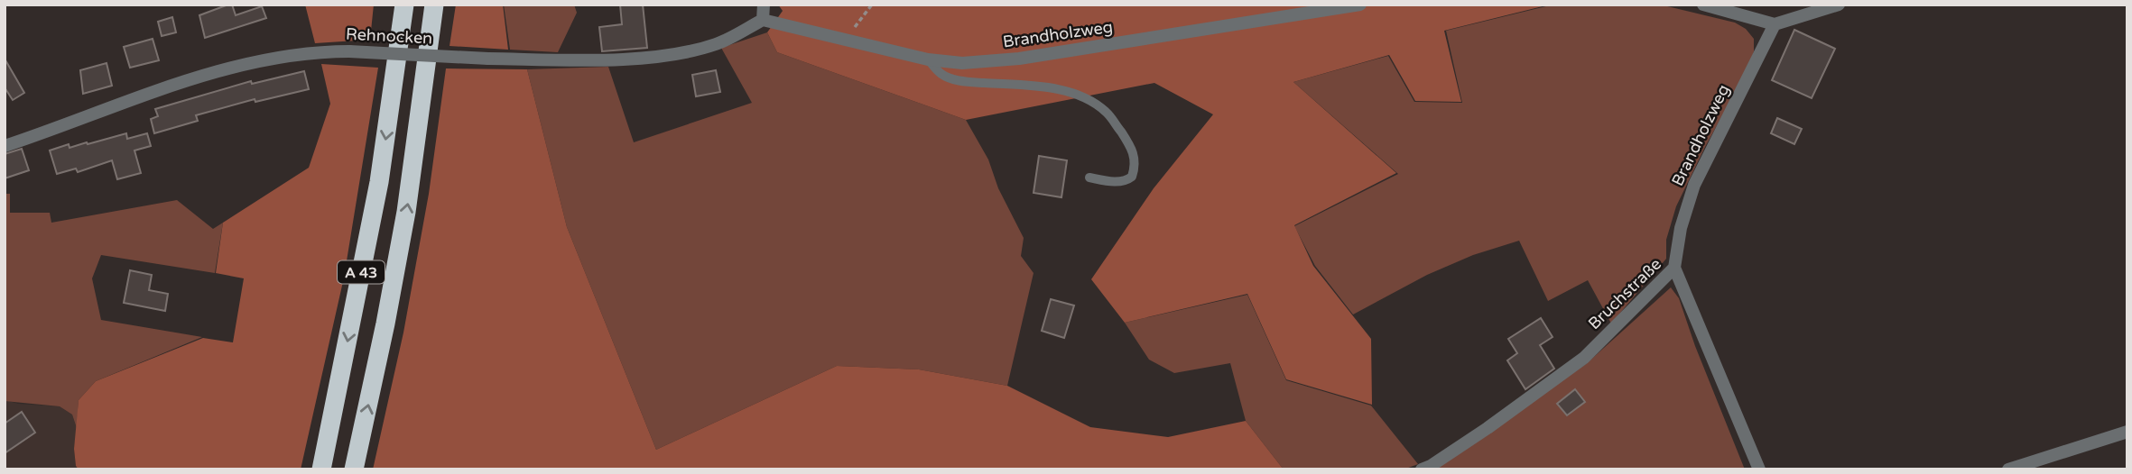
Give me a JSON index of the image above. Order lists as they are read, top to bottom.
{
  "streets": {
    "highway": ["A 43"],
    "street": ["Brandholzweg", "Rehnocken", "Bruchstraße"]
  },
  "crossings": [
    ["Brandholzweg", "Rehnocken"],
    ["Brandholzweg", "Bruchstraße"]
  ]
}
